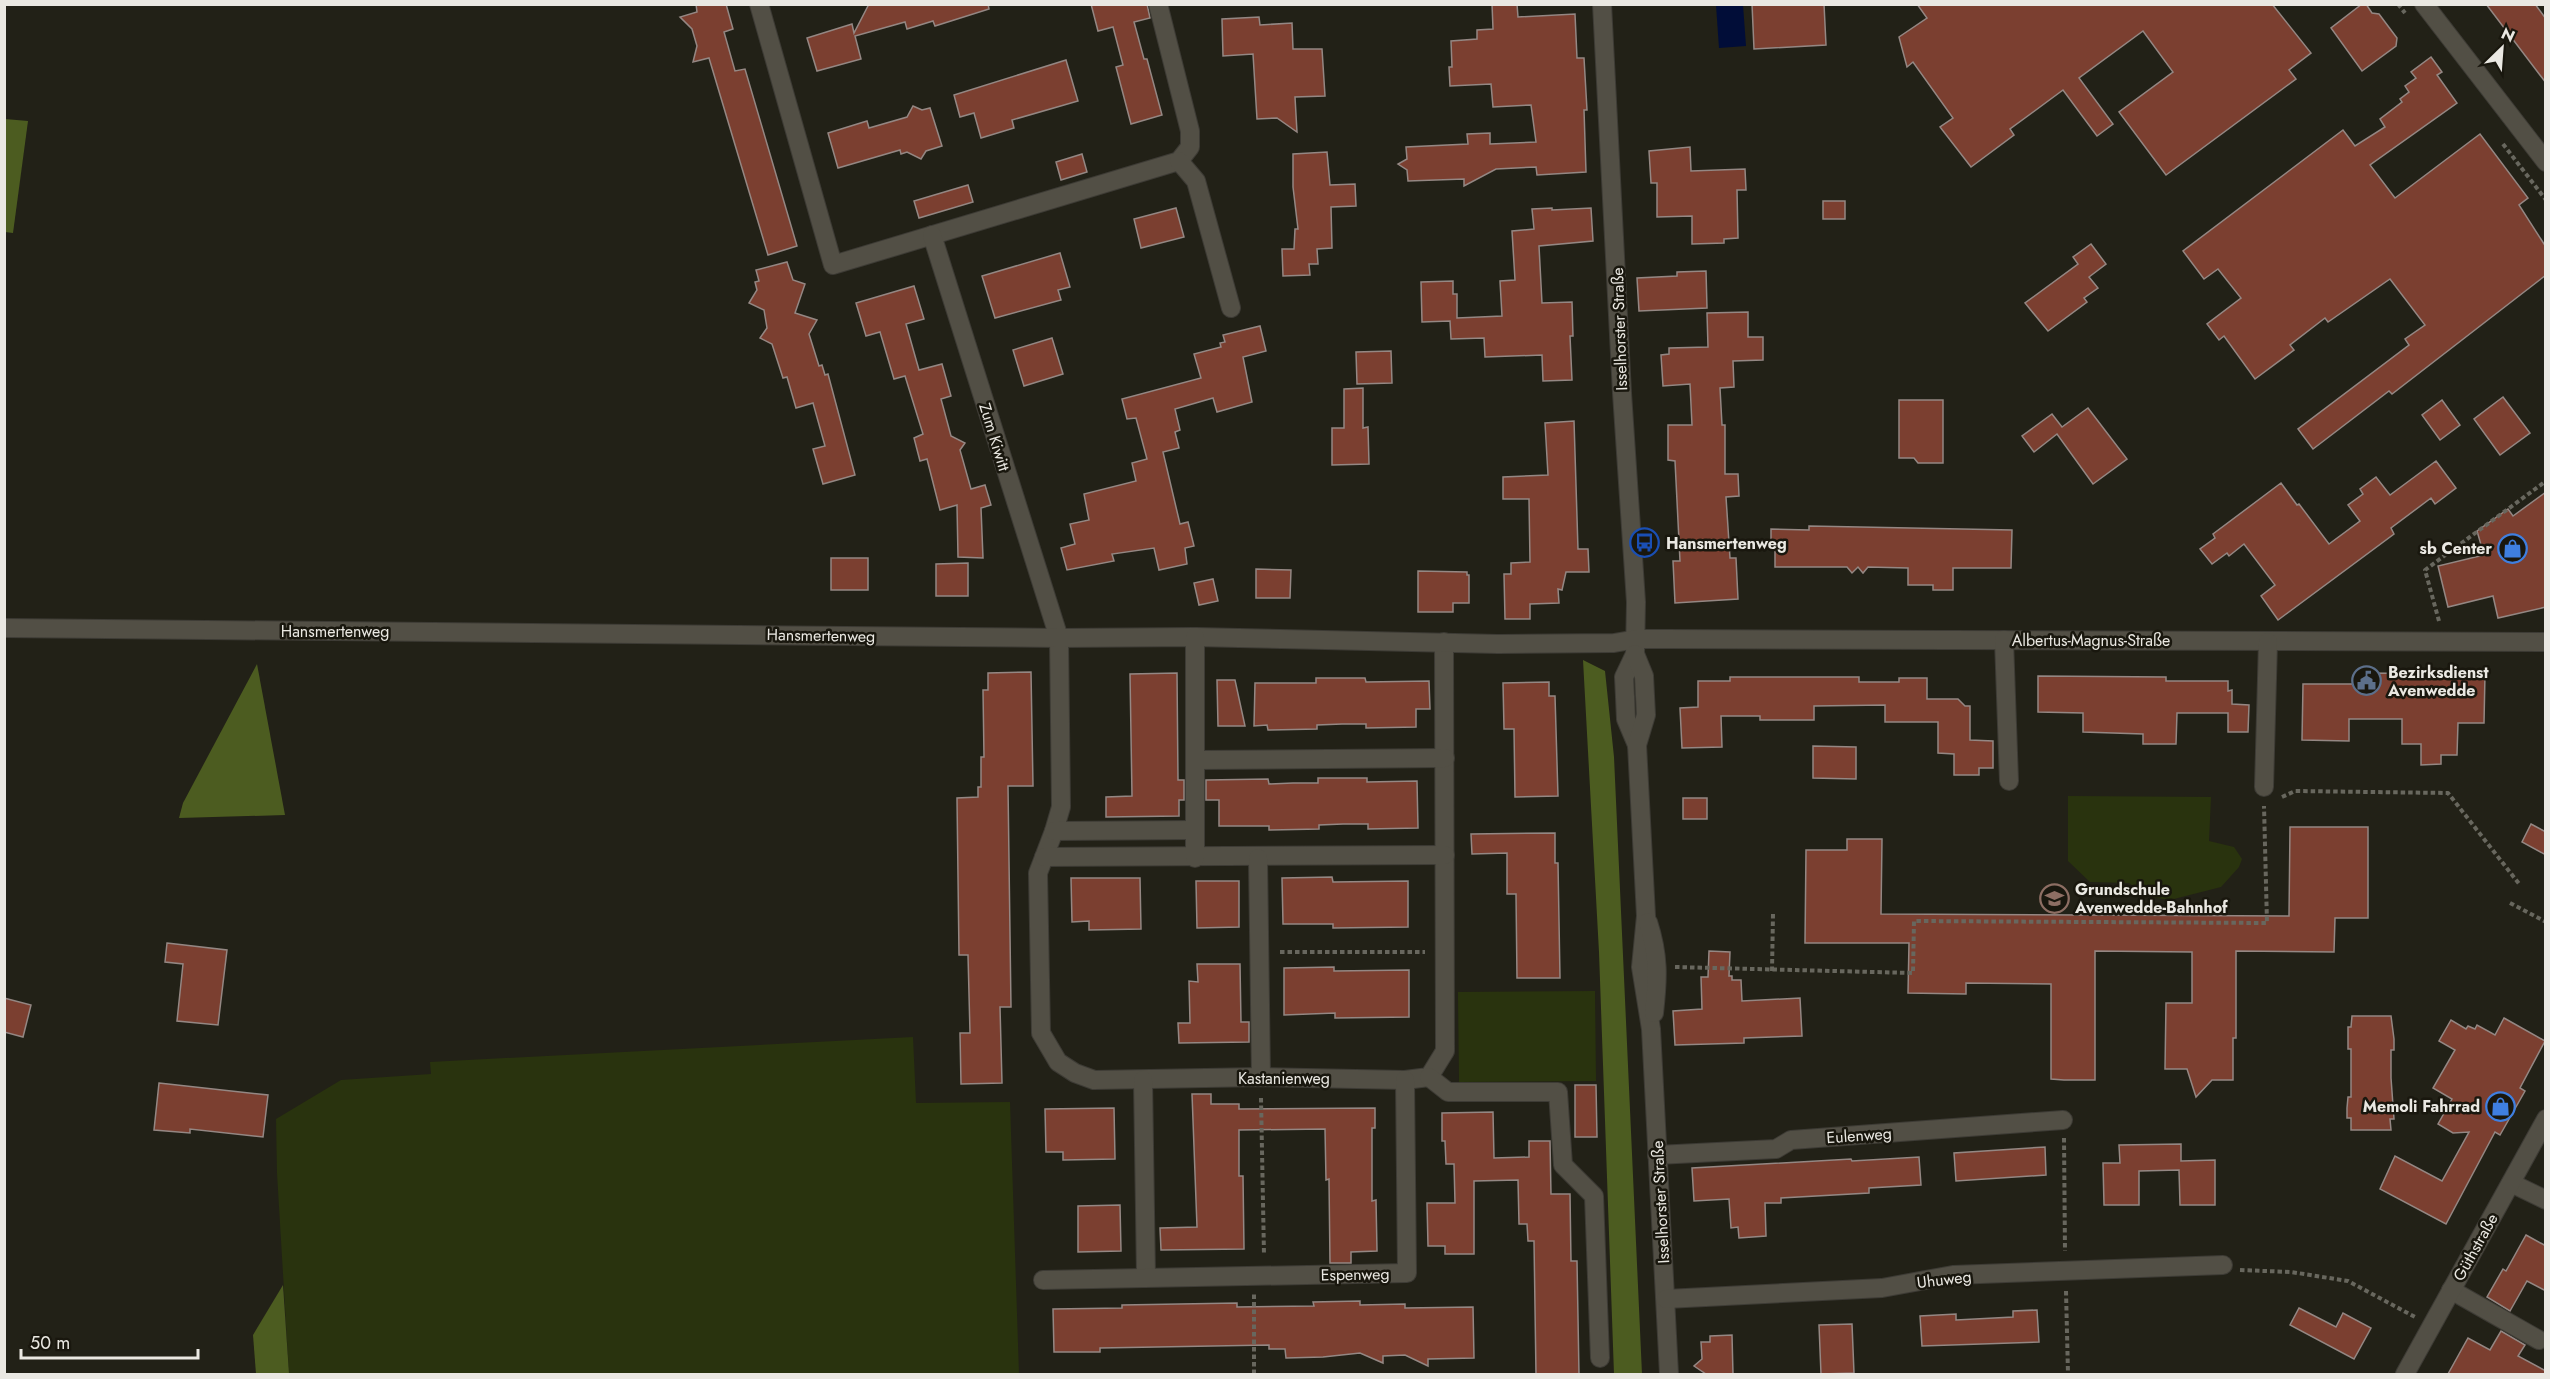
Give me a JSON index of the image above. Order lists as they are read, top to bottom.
{
  "streets": {
    "street": [
      "Isselhorster Straße",
      "Zum Kiwitt",
      "Hansmertenweg",
      "Albertus-Magnus-Straße",
      "Kastanienweg",
      "Eulenweg",
      "Güthstraße",
      "Espenweg",
      "Uhuweg"
    ]
  },
  "crossings": [
    ["Isselhorster Straße", "Hansmertenweg"],
    ["Isselhorster Straße", "Albertus-Magnus-Straße"],
    ["Isselhorster Straße", "Eulenweg"],
    ["Isselhorster Straße", "Uhuweg"],
    ["Zum Kiwitt", "Hansmertenweg"],
    ["Zum Kiwitt", "Kastanienweg"],
    ["Hansmertenweg", "Albertus-Magnus-Straße"],
    ["Hansmertenweg", "Kastanienweg"],
    ["Kastanienweg", "Espenweg"]
  ],
  "places": {
    "bus stop": ["Hansmertenweg"],
    "shop": ["sb Center", "Memoli Fahrrad"],
    "public building": ["Bezirksdienst Avenwedde"],
    "school or university": ["Grundschule Avenwedde-Bahnhof"]
  },
  "scale_bar": "50 m",
  "north": "top right"
}
